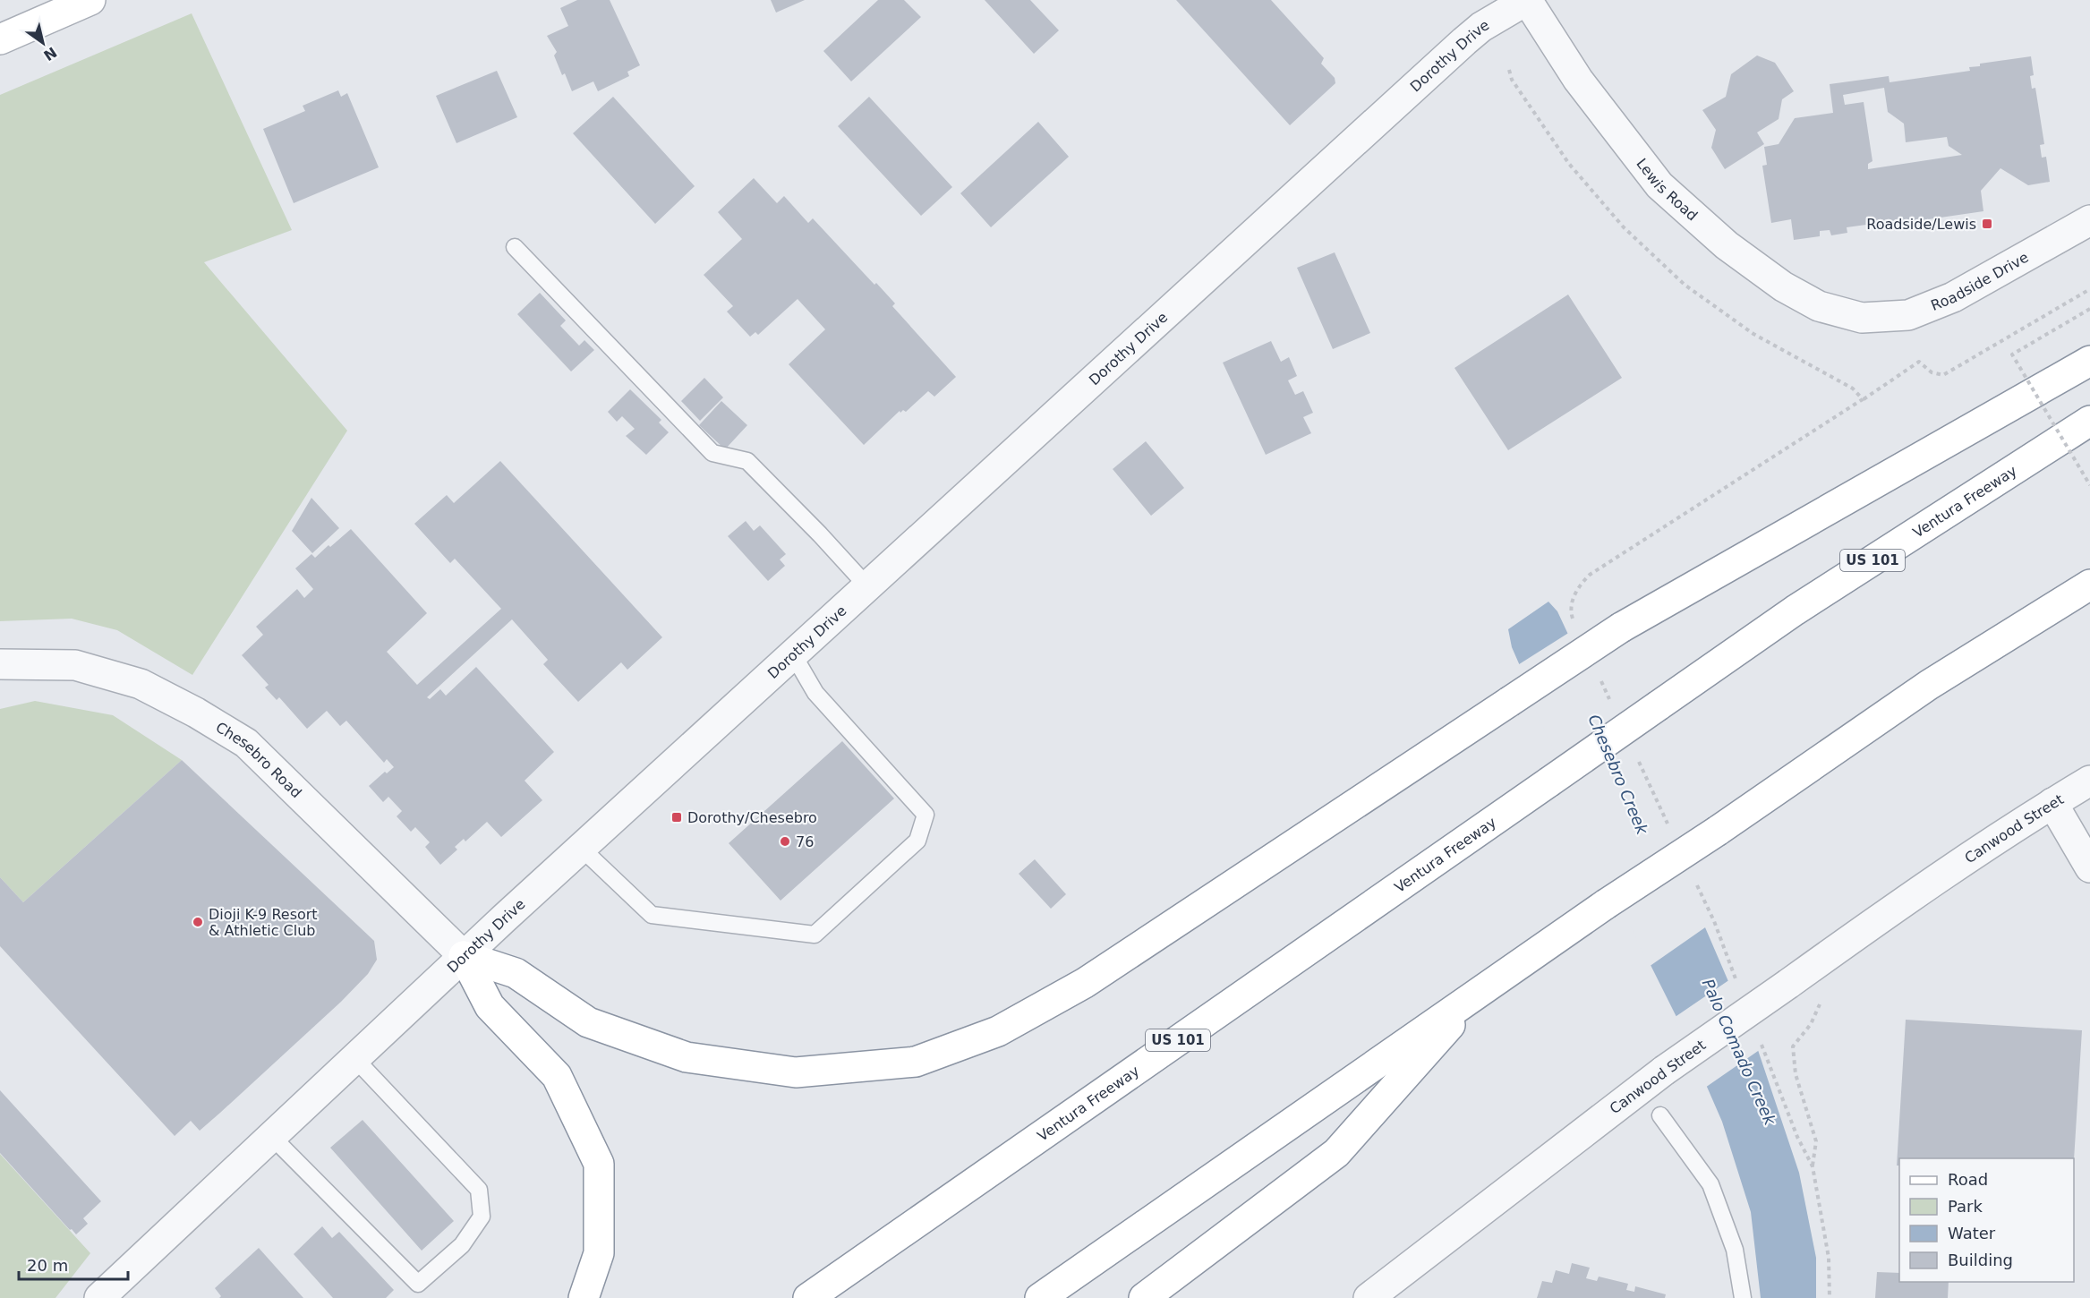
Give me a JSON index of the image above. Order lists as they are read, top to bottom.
{
  "streets": {
    "main road": ["Ventura Freeway", "US 101"],
    "street": [
      "Dorothy Drive",
      "Lewis Road",
      "Roadside Drive",
      "Chesebro Road",
      "Canwood Street"
    ]
  },
  "crossings": [
    ["Dorothy Drive", "Lewis Road"],
    ["Dorothy Drive", "Chesebro Road"],
    ["Lewis Road", "Roadside Drive"]
  ],
  "water": ["Chesebro Creek", "Palo Comado Creek"],
  "places": {
    "transit": ["Roadside/Lewis", "Dorothy/Chesebro"],
    "other": ["76", "Dioji K-9 Resort & Athletic Club"]
  },
  "legend": [
    "Road",
    "Park",
    "Water",
    "Building"
  ],
  "scale_bar": "20 m",
  "north": "bottom right"
}
